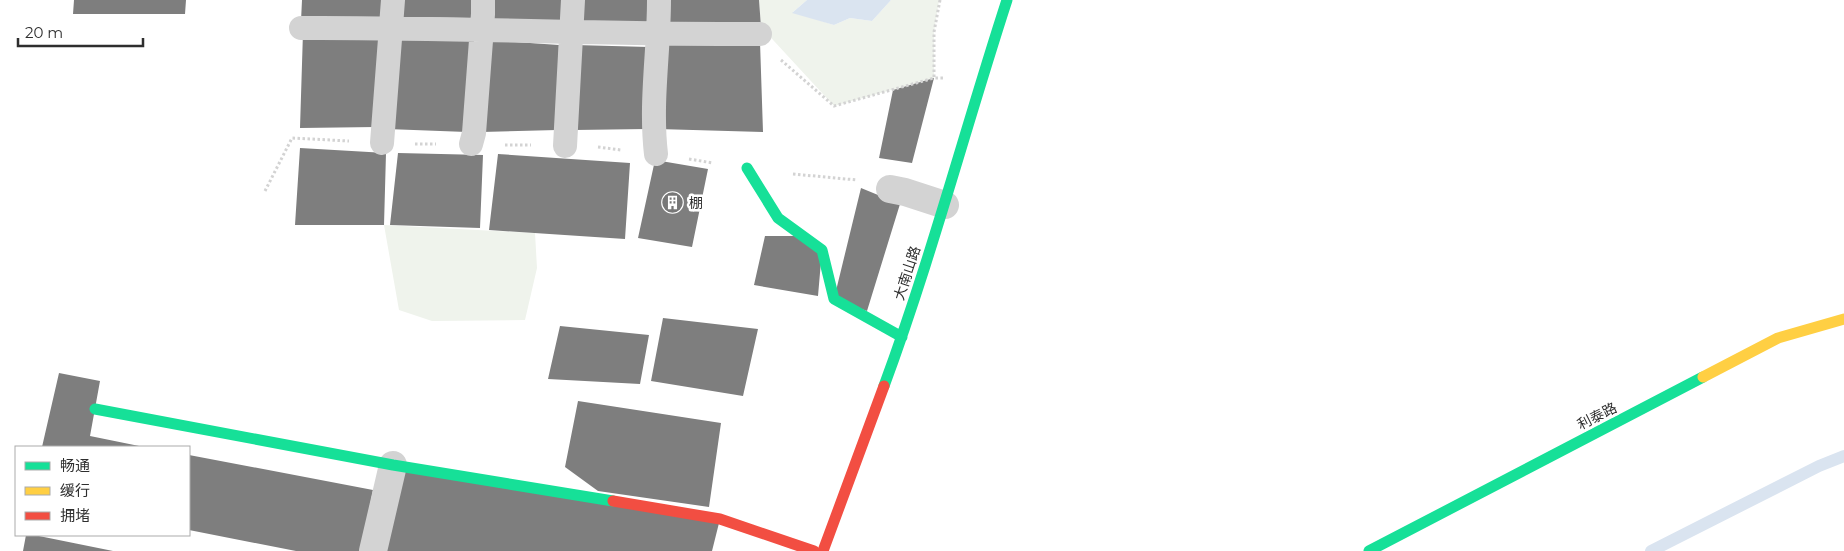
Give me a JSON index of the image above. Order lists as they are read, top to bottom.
{
  "streets": {
    "street": ["大南山路", "利泰路"]
  },
  "places": {
    "building": ["棚"]
  },
  "legend": ["畅通", "缓行", "拥堵"],
  "scale_bar": "20 m"
}
